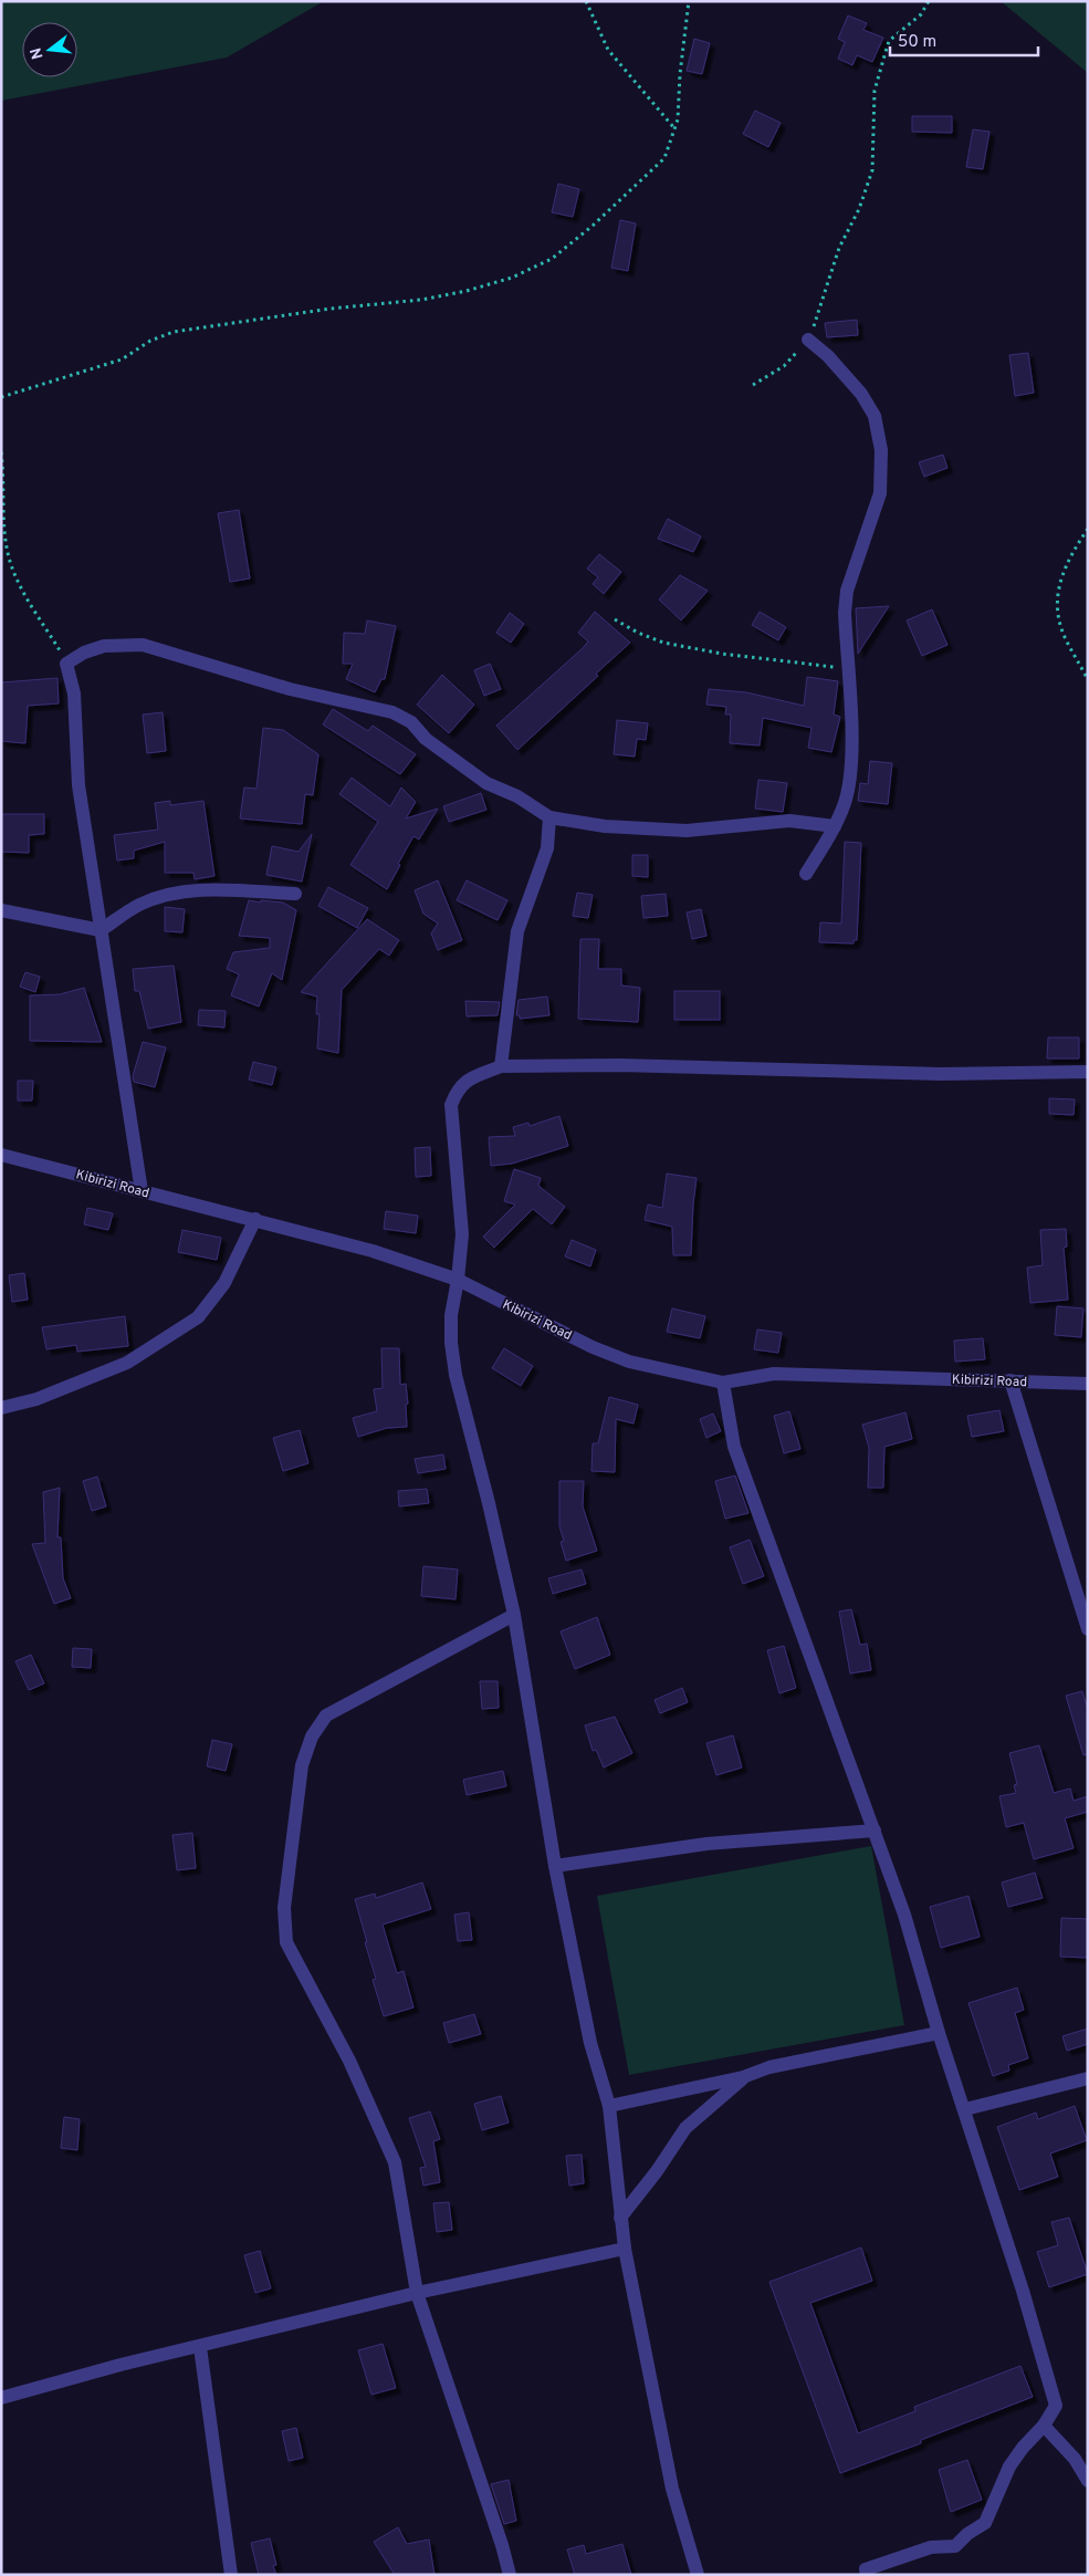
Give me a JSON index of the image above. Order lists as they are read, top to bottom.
{
  "streets": {
    "street": ["Kibirizi Road"]
  },
  "scale_bar": "50 m",
  "north": "left"
}
